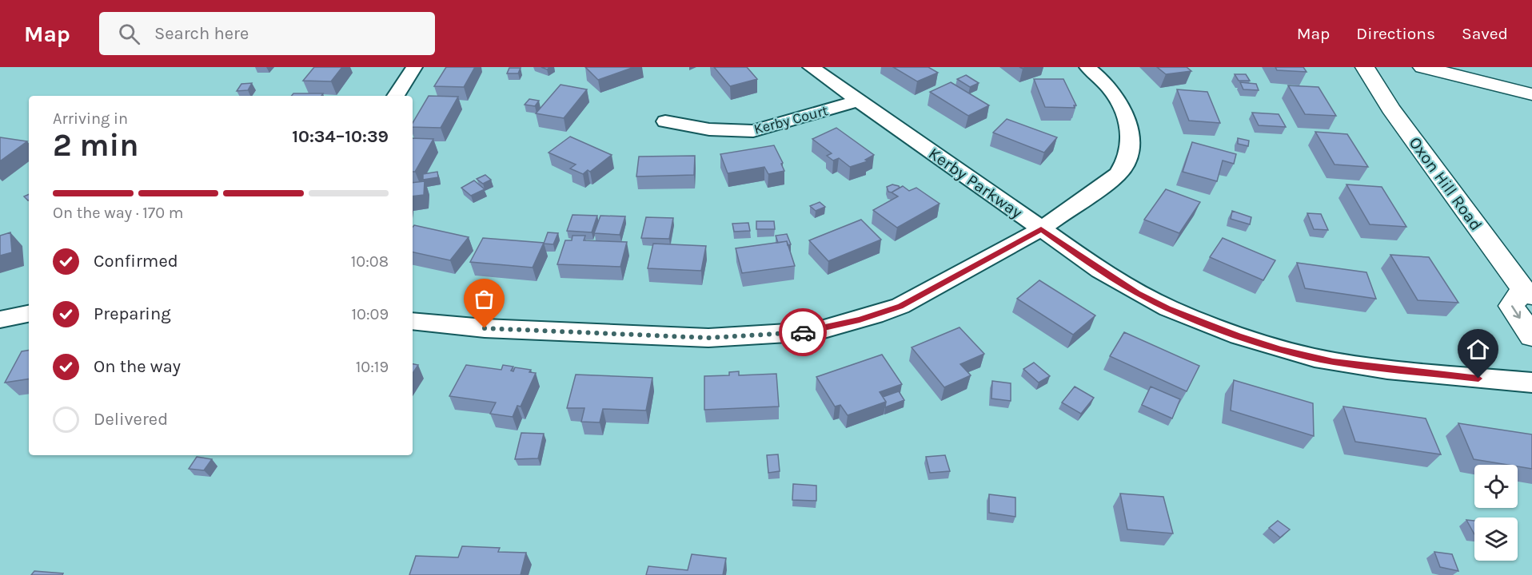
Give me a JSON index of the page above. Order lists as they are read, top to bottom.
{
  "streets": {
    "main road": ["Oxon Hill Road"],
    "street": ["Kerby Court", "Kerby Parkway"]
  },
  "crossings": [
    ["Kerby Court", "Kerby Parkway"]
  ],
  "page": {
    "header": "Map",
    "search": "Search here",
    "nav": ["Map", "Directions", "Saved"],
    "heading": ["2 min", "Arriving in", "10:34–10:39"],
    "bar": "On the way · 170 m",
    "list": [
      ["Confirmed", "10:08"],
      ["Preparing", "10:09"],
      ["On the way", "10:19"],
      "Delivered"
    ]
  }
}
